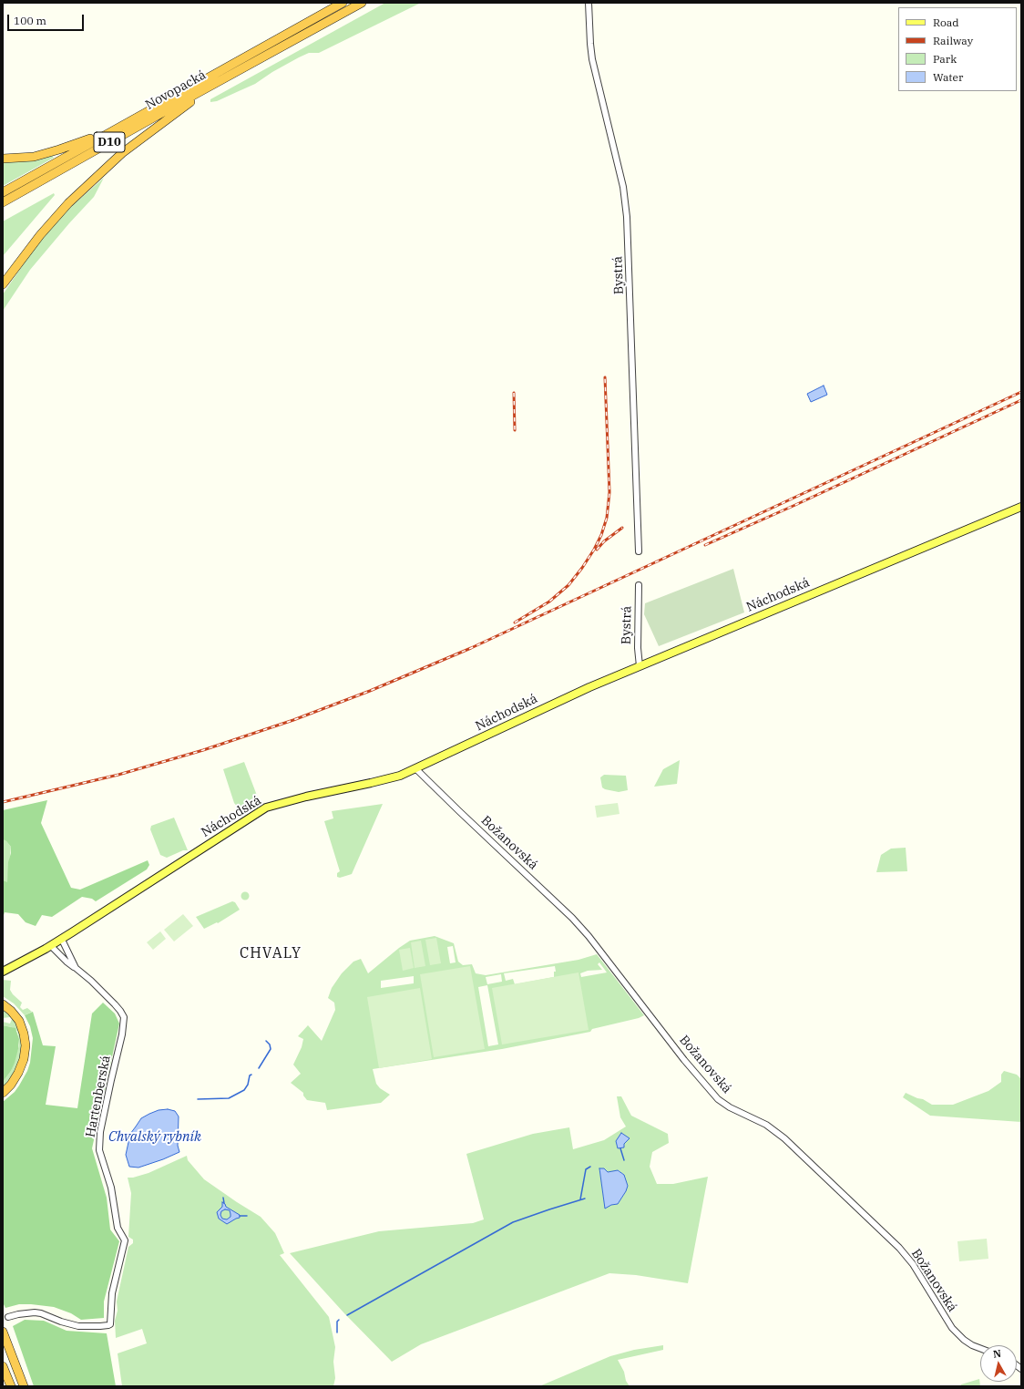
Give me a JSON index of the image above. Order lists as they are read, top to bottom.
{
  "streets": {
    "highway": ["Novopacká", "D10"],
    "main road": ["Náchodská"],
    "street": ["Bystrá", "Božanovská", "Hartenberská"]
  },
  "crossings": [
    ["Bystrá", "Náchodská"],
    ["Náchodská", "Božanovská"],
    ["Náchodská", "Hartenberská"]
  ],
  "districts": ["CHVALY"],
  "water": ["Chvalský rybník"],
  "legend": [
    "Road",
    "Railway",
    "Park",
    "Water"
  ],
  "scale_bar": "100 m",
  "north": "top"
}
